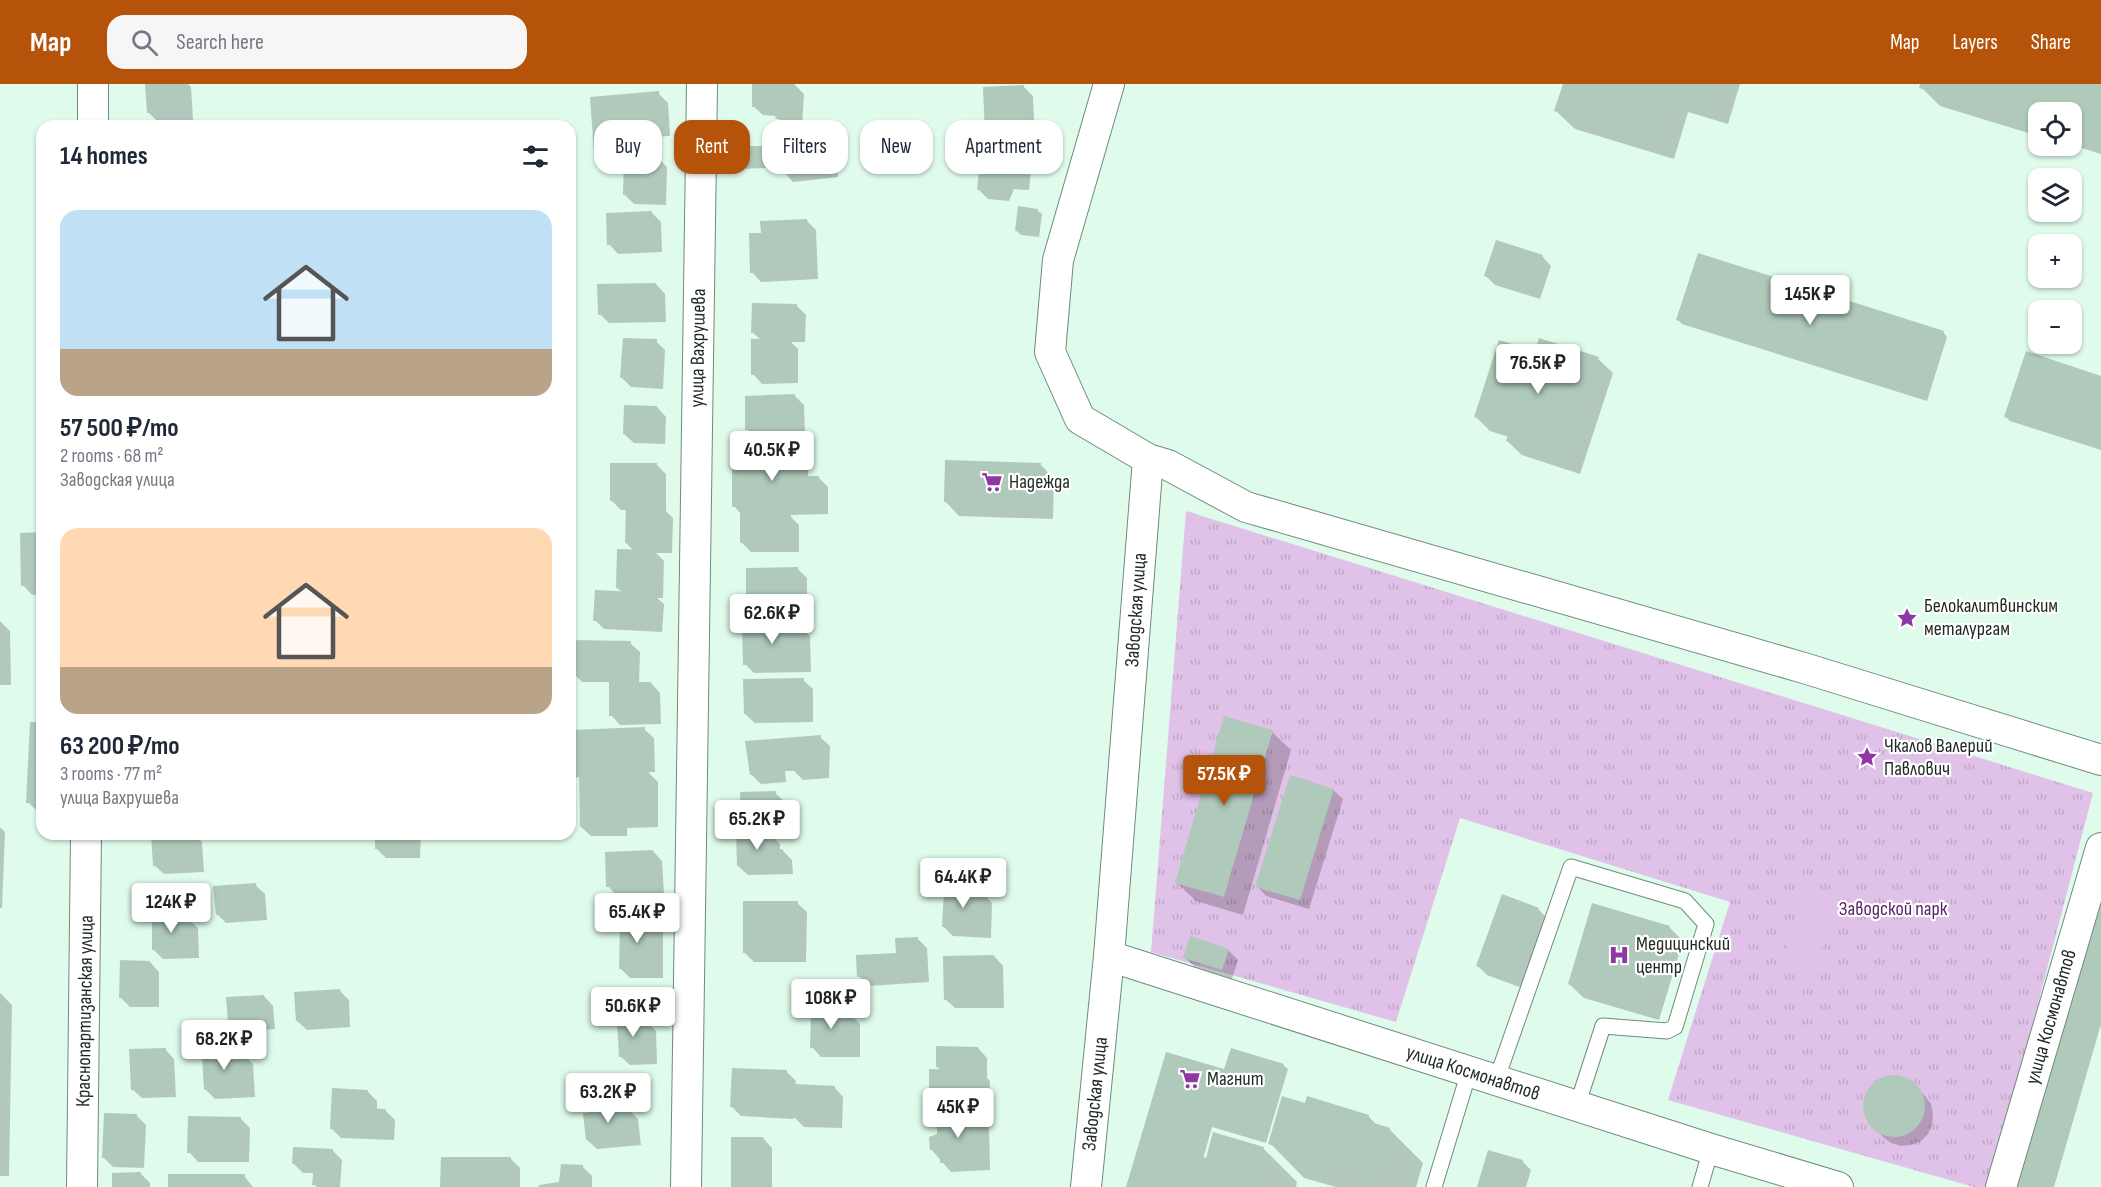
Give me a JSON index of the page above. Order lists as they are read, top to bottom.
{
  "streets": {
    "street": [
      "улица Вахрушева",
      "Заводская улица",
      "Краснопартизанская улица",
      "улица Космонавтов"
    ]
  },
  "crossings": [
    ["Заводская улица", "улица Космонавтов"]
  ],
  "parks": ["Заводской парк"],
  "places": {
    "supermarket": ["Надежда", "Магнит"],
    "place": ["Белокалитвинским металургам", "Чкалов Валерий Павлович"],
    "hospital": ["Медицинский центр"]
  },
  "page": {
    "header": "Map",
    "search": "Search here",
    "nav": ["Map", "Layers", "Share"],
    "map_buttons": ["+", "−"],
    "chip": [
      "Buy",
      "Rent",
      "Filters",
      "New",
      "Apartment"
    ],
    "heading": "14 homes",
    "list": [
      {
        "name": "57 500 ₽/mo",
        "note": "2 rooms · 68 m² · Заводская улица"
      },
      {
        "name": "63 200 ₽/mo",
        "note": "3 rooms · 77 m² · улица Вахрушева"
      }
    ],
    "price": [
      "145K ₽",
      "76.5K ₽",
      "40.5K ₽",
      "62.6K ₽",
      "57.5K ₽",
      "65.2K ₽",
      "64.4K ₽",
      "124K ₽",
      "65.4K ₽",
      "108K ₽",
      "50.6K ₽",
      "68.2K ₽",
      "63.2K ₽",
      "45K ₽"
    ]
  }
}
